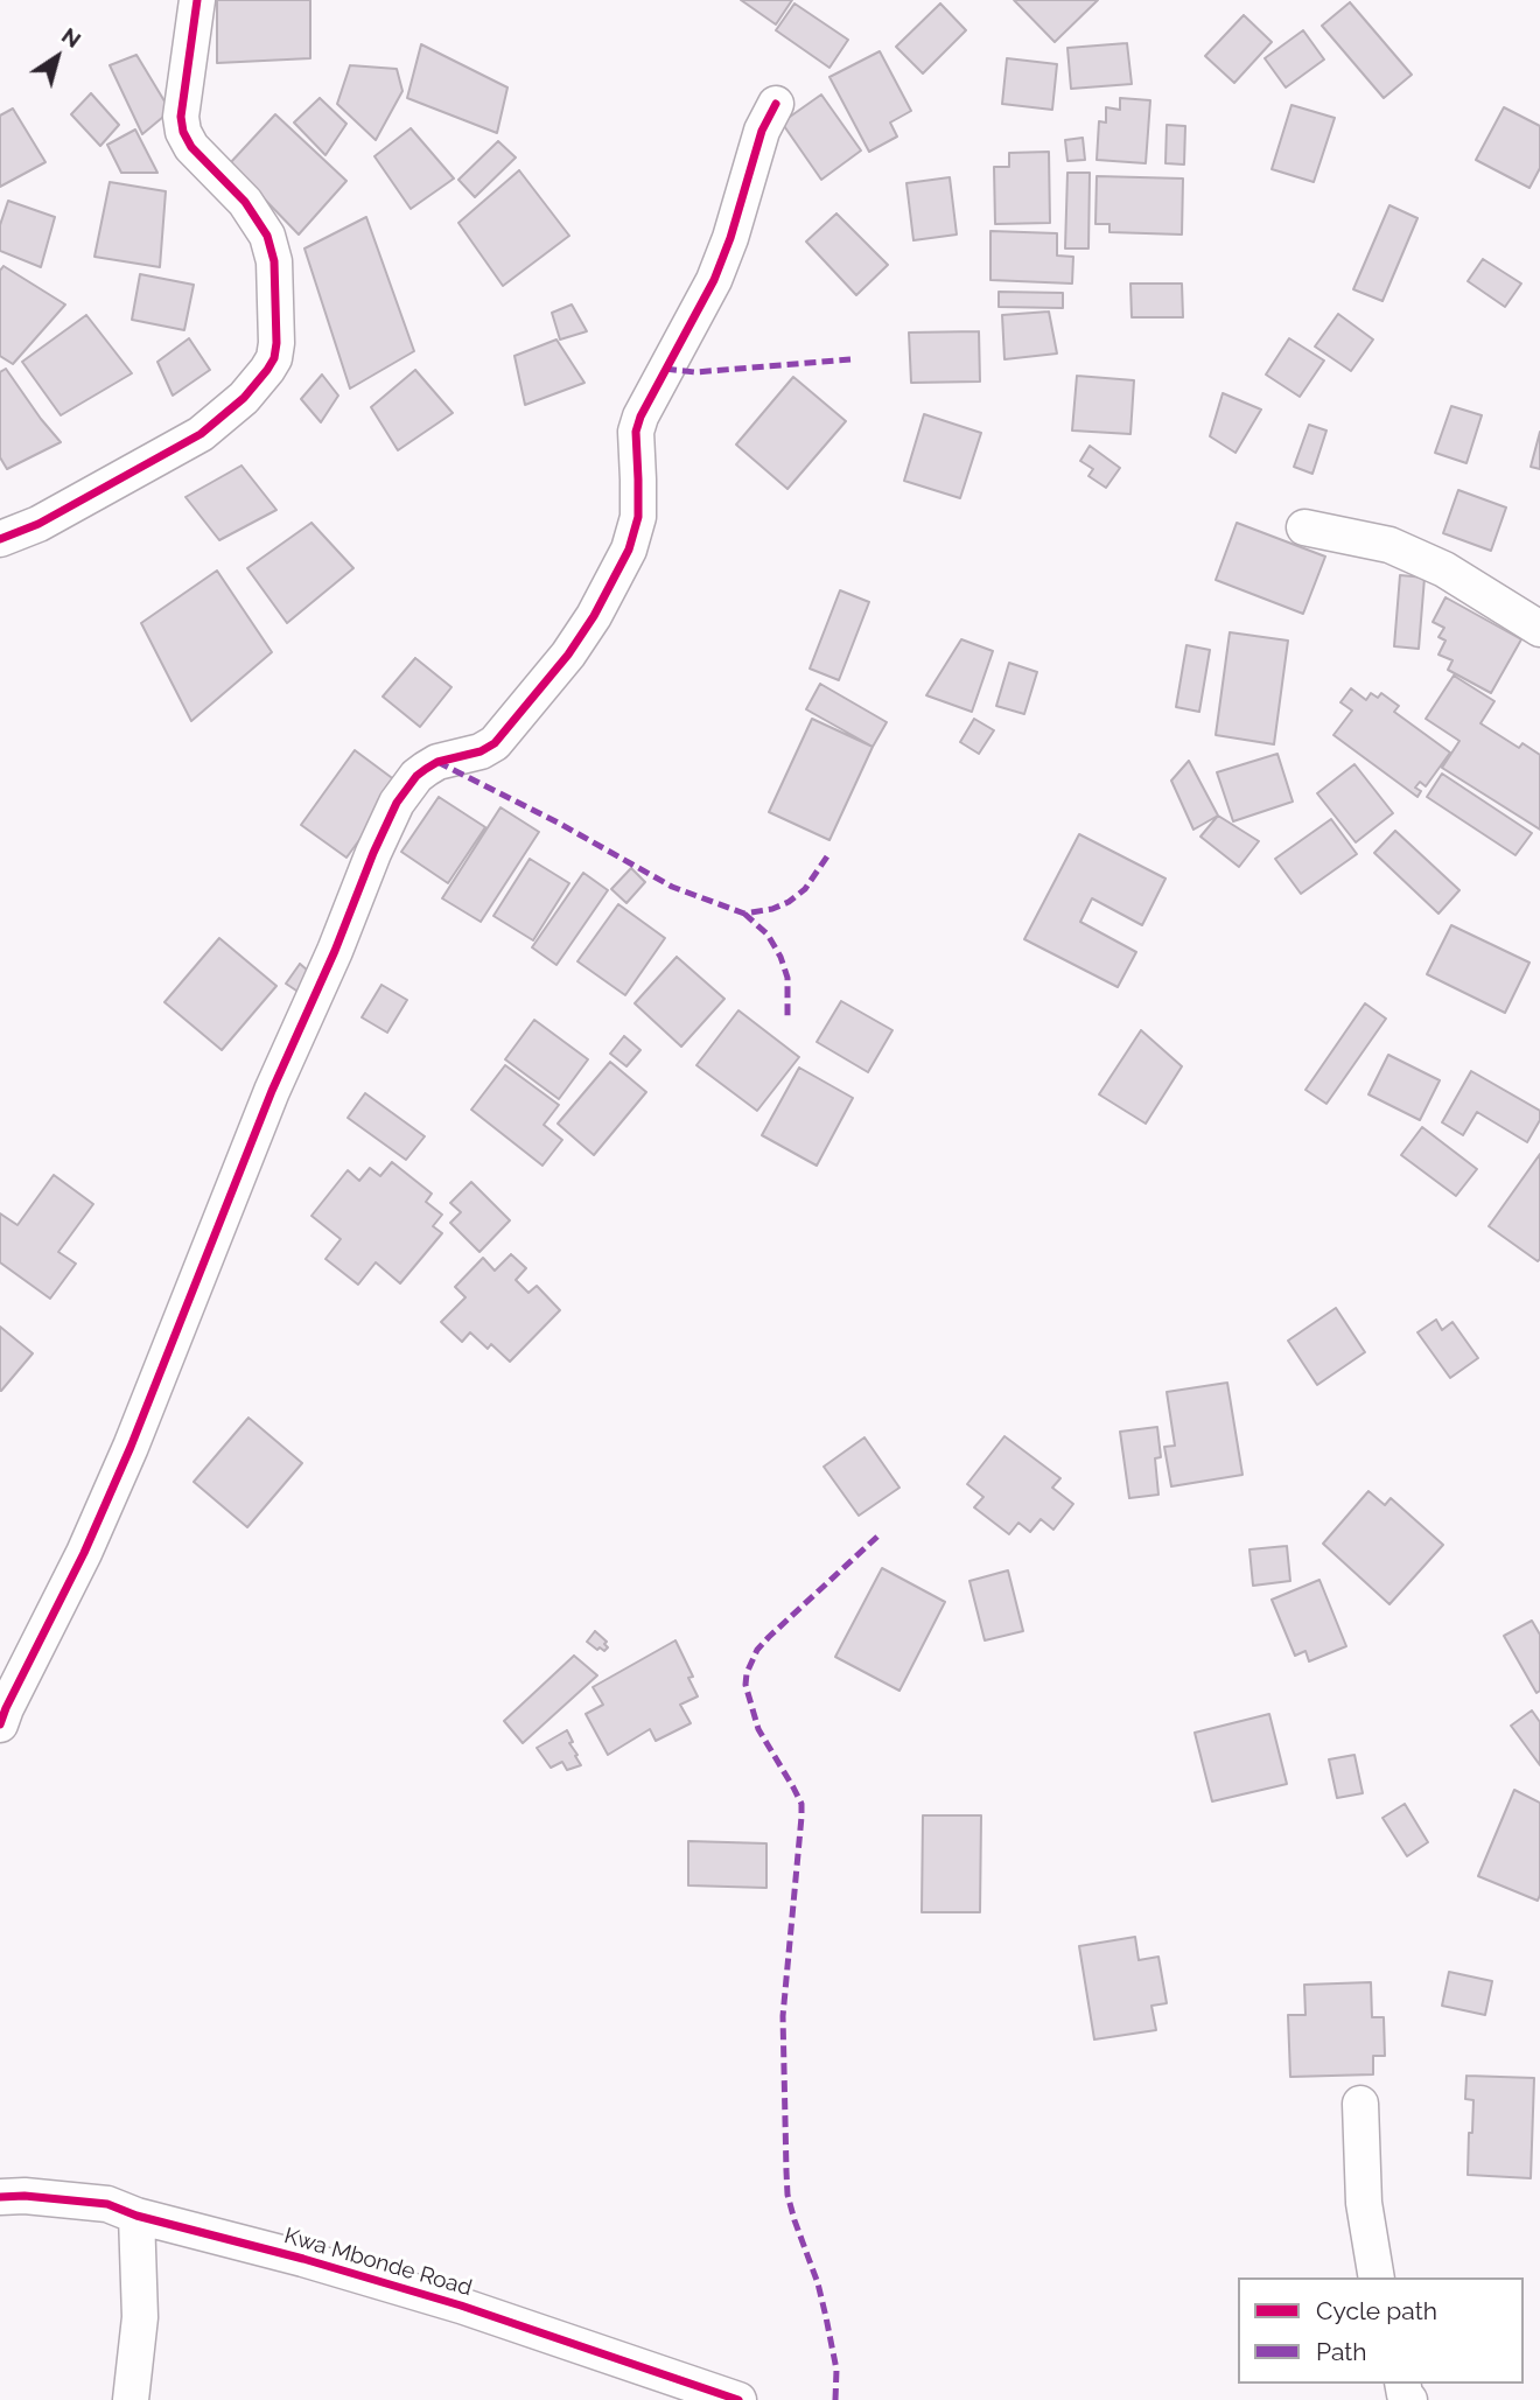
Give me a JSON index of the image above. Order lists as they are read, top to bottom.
{
  "streets": {
    "street": ["Kwa Mbonde Road"]
  },
  "legend": ["Cycle path", "Path"],
  "north": "top right"
}
